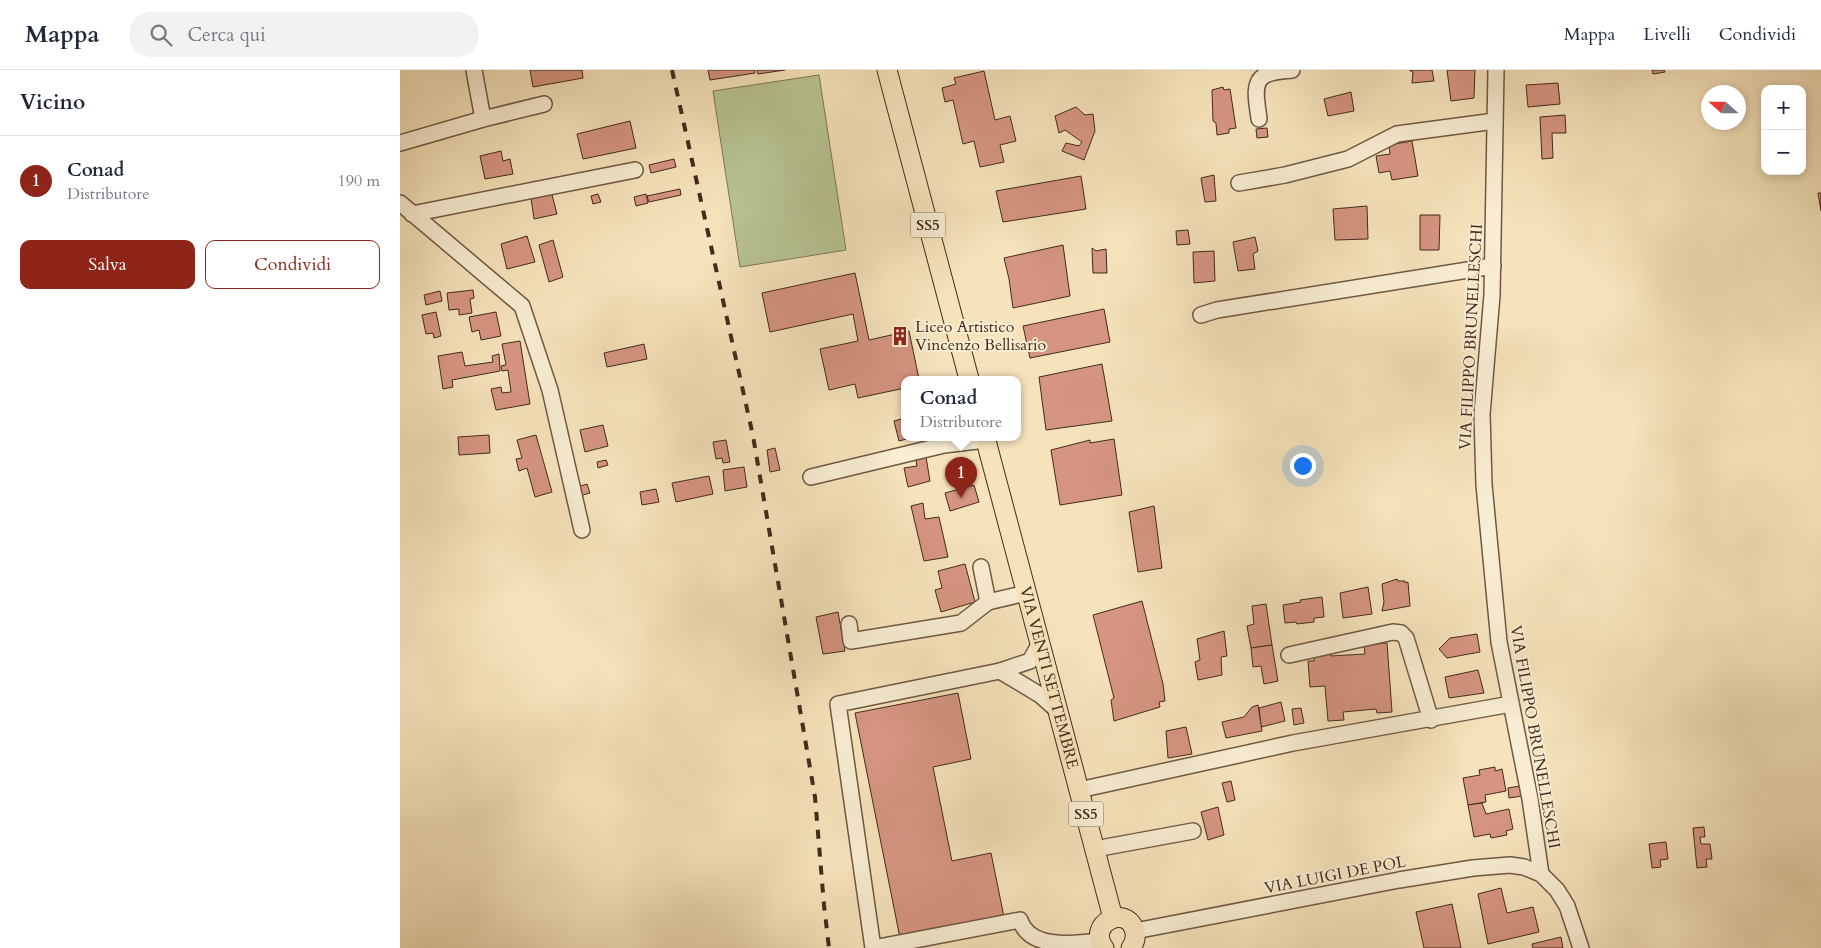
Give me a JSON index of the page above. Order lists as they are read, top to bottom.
{
  "streets": {
    "main road": ["SS5", "VIA VENTI SETTEMBRE"],
    "street": ["VIA FILIPPO BRUNELLESCHI", "VIA LUIGI DE POL"]
  },
  "crossings": [
    ["VIA FILIPPO BRUNELLESCHI", "VIA LUIGI DE POL"]
  ],
  "places": {
    "building": ["Liceo Artistico Vincenzo Bellisario"]
  },
  "north": "left",
  "page": {
    "header": "Mappa",
    "search": "Cerca qui",
    "nav": ["Mappa", "Livelli", "Condividi"],
    "heading": "Vicino",
    "map_buttons": ["+", "−"],
    "list": [
      {
        "mark": "1",
        "name": "Conad",
        "note": "Distributore",
        "value": "190 m"
      }
    ],
    "buttons": ["Salva", "Condividi"],
    "popup": ["Conad", "Distributore"],
    "pins": "1"
  }
}
